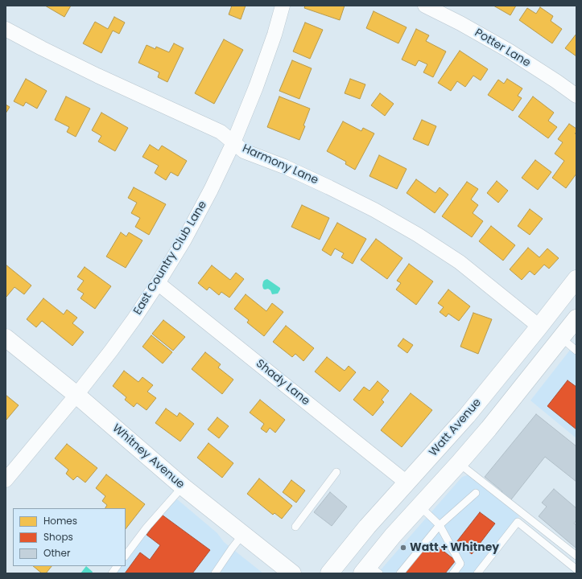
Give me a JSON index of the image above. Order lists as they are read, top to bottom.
{
  "streets": {
    "main road": ["Watt Avenue", "Whitney Avenue"],
    "street": [
      "Potter Lane",
      "Harmony Lane",
      "East Country Club Lane",
      "Shady Lane"
    ]
  },
  "crossings": [
    ["Harmony Lane", "East Country Club Lane"],
    ["Harmony Lane", "Watt Avenue"],
    ["East Country Club Lane", "Shady Lane"],
    ["East Country Club Lane", "Whitney Avenue"],
    ["Shady Lane", "Watt Avenue"]
  ],
  "places": ["Watt + Whitney"],
  "legend": ["Homes", "Shops", "Other"]
}
